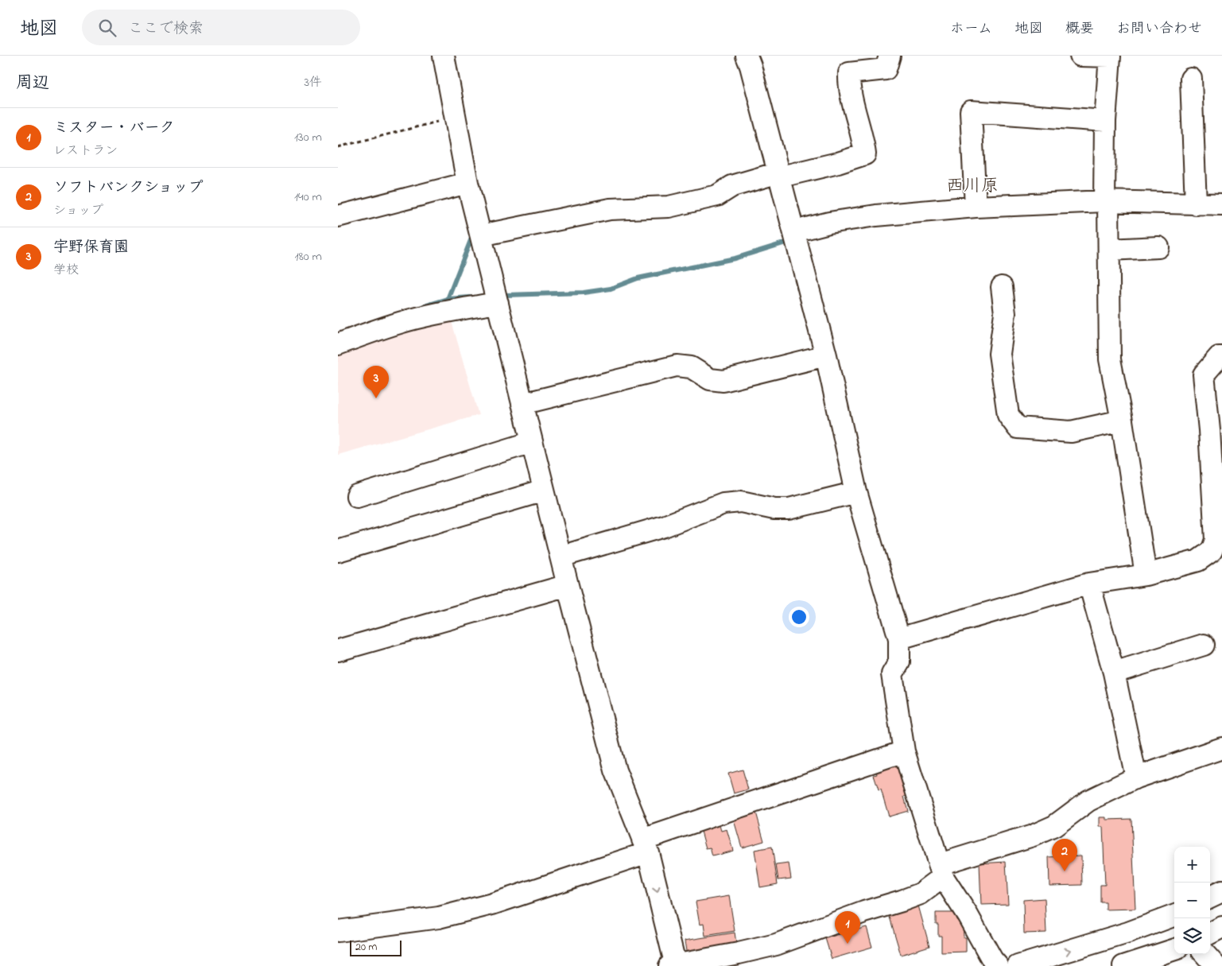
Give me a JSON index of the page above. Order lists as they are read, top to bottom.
{
  "districts": ["西川原"],
  "scale_bar": "20 m",
  "page": {
    "header": "地図",
    "search": "ここで検索",
    "nav": [
      "ホーム",
      "地図",
      "概要",
      "お問い合わせ"
    ],
    "heading": ["周辺", "3件"],
    "list": [
      {
        "mark": "1",
        "name": "ミスター・バーク",
        "note": "レストラン",
        "value": "130 m"
      },
      {
        "mark": "2",
        "name": "ソフトバンクショップ",
        "note": "ショップ",
        "value": "140 m"
      },
      {
        "mark": "3",
        "name": "宇野保育園",
        "note": "学校",
        "value": "180 m"
      }
    ],
    "pins": ["3", "2", "1"],
    "map_buttons": ["+", "−"],
    "scale": "20 m"
  }
}
